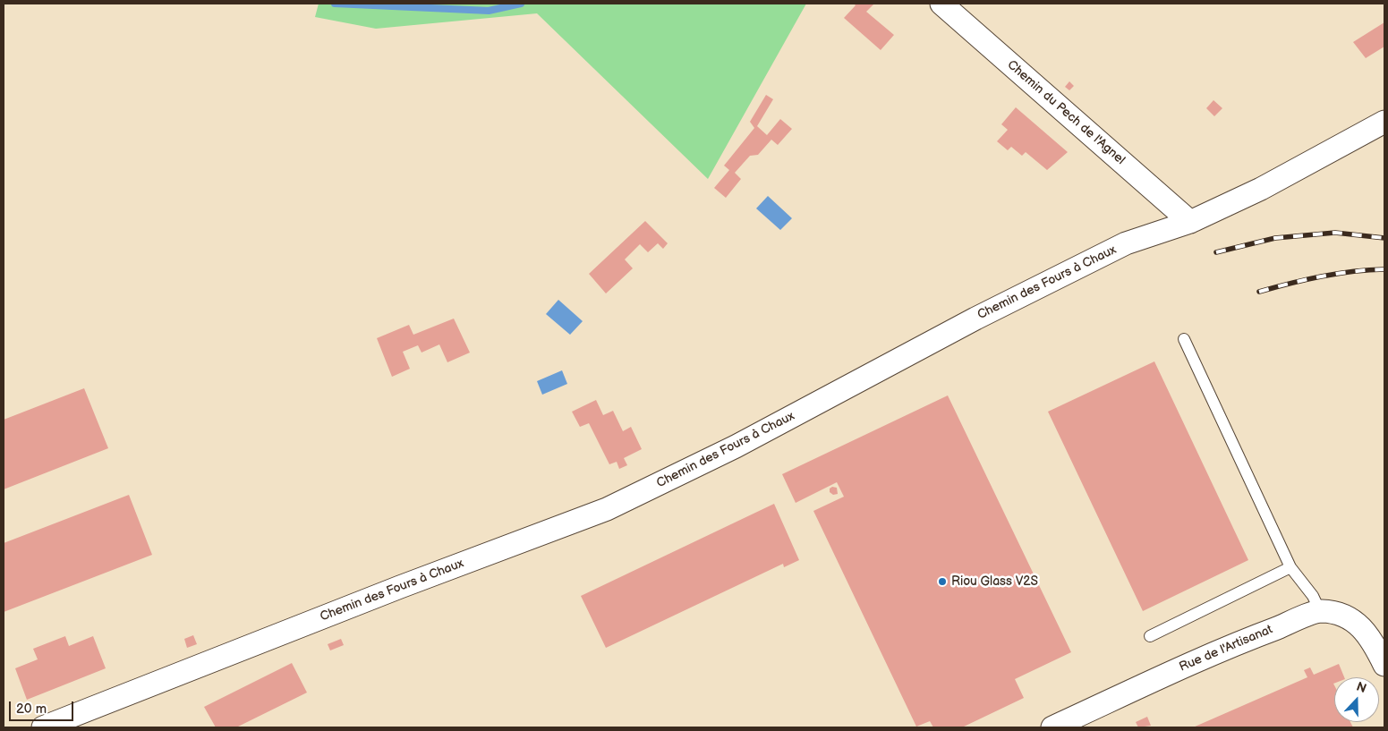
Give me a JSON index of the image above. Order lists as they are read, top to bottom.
{
  "streets": {
    "street": ["Chemin du Pech de l'Agnel", "Chemin des Fours à Chaux", "Rue de l'Artisanat"]
  },
  "crossings": [
    ["Chemin du Pech de l'Agnel", "Chemin des Fours à Chaux"]
  ],
  "places": ["Riou Glass V2S"],
  "scale_bar": "20 m",
  "north": "top"
}
